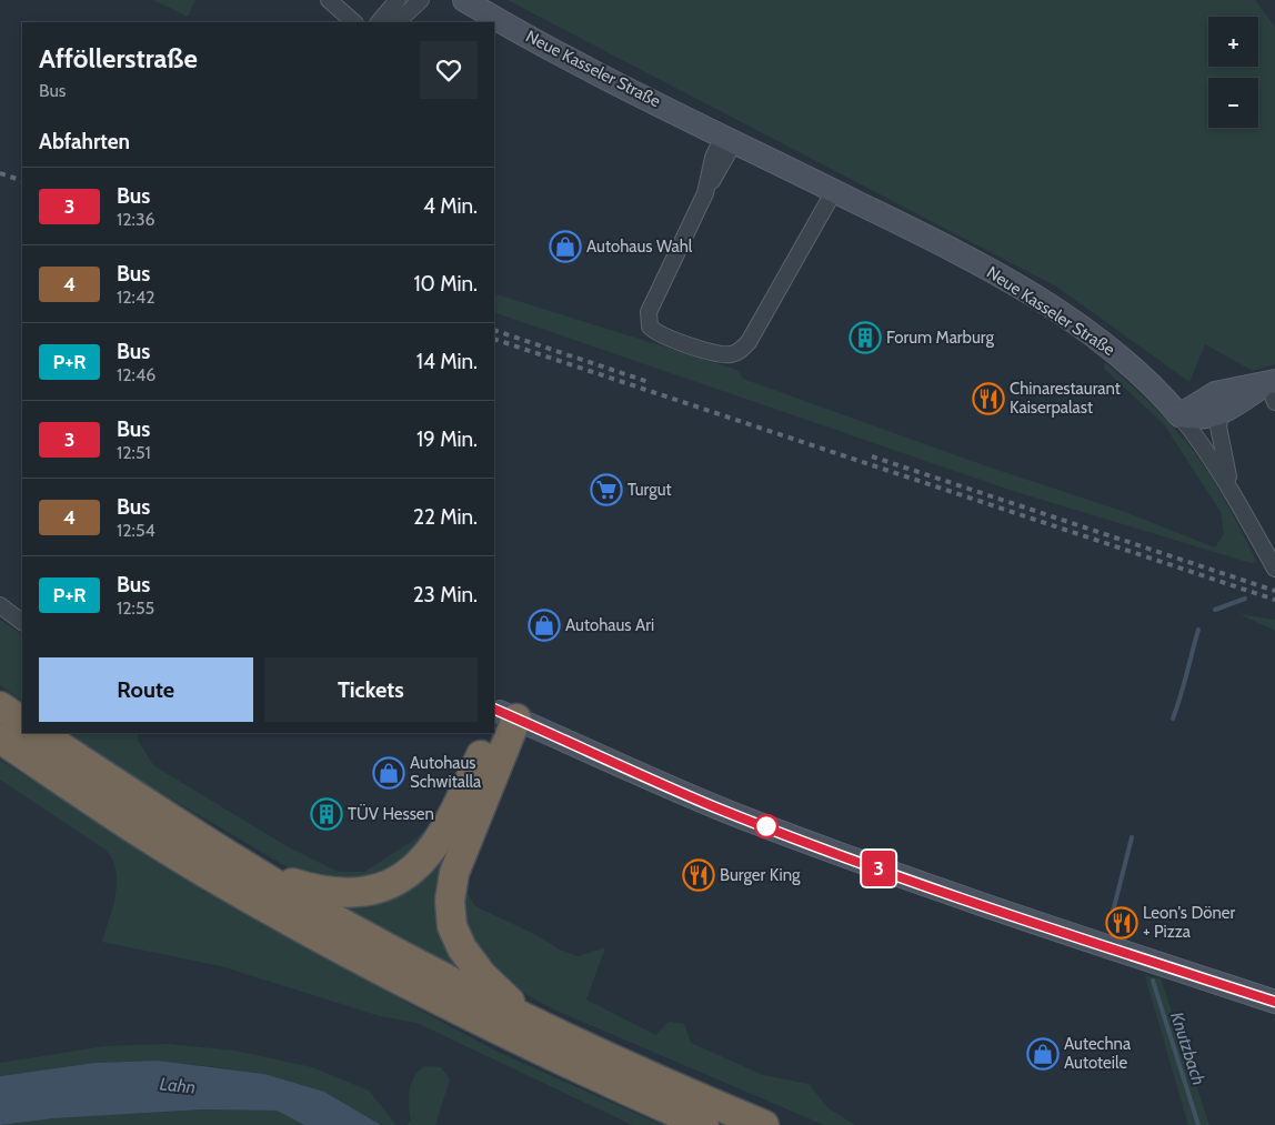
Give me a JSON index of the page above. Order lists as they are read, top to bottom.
{
  "streets": {
    "main road": ["Neue Kasseler Straße"]
  },
  "water": ["Knutzbach", "Lahn"],
  "places": {
    "shop": [
      "Autohaus Wahl",
      "Autohaus Ari",
      "Autohaus Schwitalla",
      "Autechna Autoteile"
    ],
    "building": ["Forum Marburg", "TÜV Hessen"],
    "restaurant": ["Chinarestaurant Kaiserpalast", "Burger King", "Leon's Döner + Pizza"],
    "supermarket": ["Turgut"]
  },
  "lines": ["bus line 3"],
  "page": {
    "on_map": "3",
    "map_buttons": ["+", "−"],
    "heading": [
      ["Afföllerstraße", "Bus"],
      "Abfahrten"
    ],
    "list": [
      {
        "mark": "3",
        "name": "Bus",
        "note": "12:36",
        "value": "4 Min."
      },
      {
        "mark": "4",
        "name": "Bus",
        "note": "12:42",
        "value": "10 Min."
      },
      {
        "mark": "P+R",
        "name": "Bus",
        "note": "12:46",
        "value": "14 Min."
      },
      {
        "mark": "3",
        "name": "Bus",
        "note": "12:51",
        "value": "19 Min."
      },
      {
        "mark": "4",
        "name": "Bus",
        "note": "12:54",
        "value": "22 Min."
      },
      {
        "mark": "P+R",
        "name": "Bus",
        "note": "12:55",
        "value": "23 Min."
      }
    ],
    "buttons": ["Route", "Tickets"]
  }
}
